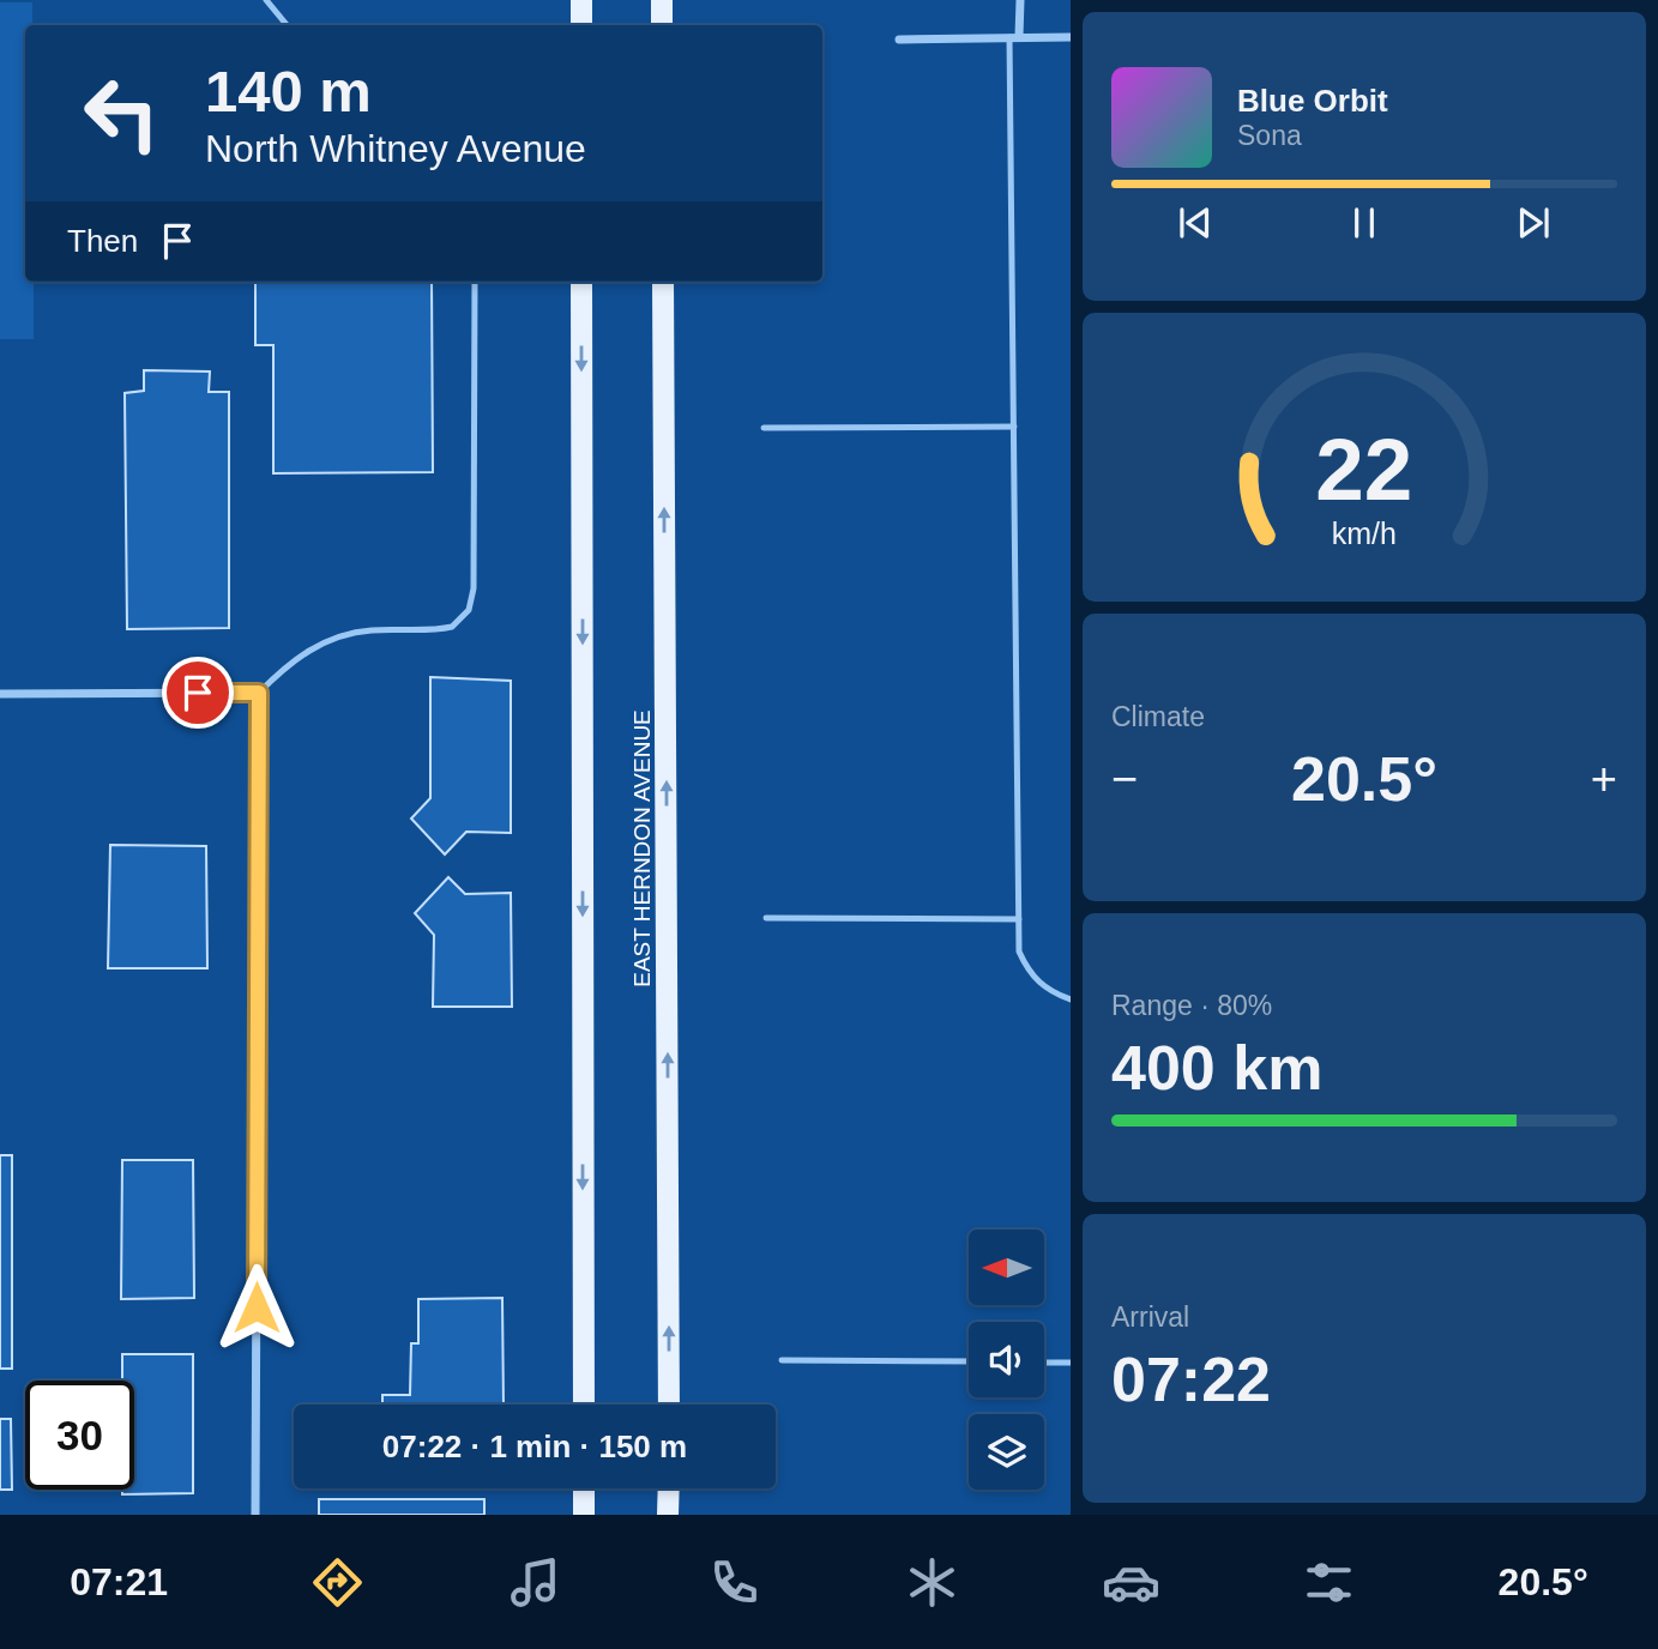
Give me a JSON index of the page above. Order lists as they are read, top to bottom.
{
  "streets": {
    "main road": ["EAST HERNDON AVENUE"]
  },
  "north": "left",
  "page": {
    "turn": ["140 m", "North Whitney Avenue"],
    "song": ["Blue Orbit", "Sona"],
    "then": "Then",
    "tile": [
      "Climate",
      ["Range · 80%", "400 km"],
      ["Arrival", "07:22"]
    ],
    "heat": ["−", "20.5°", "+"],
    "limit": "30",
    "trip": "07:22 · 1 min · 150 m",
    "tabs": ["07:21", "20.5°"],
    "gauge": ["22", "km/h"]
  }
}
